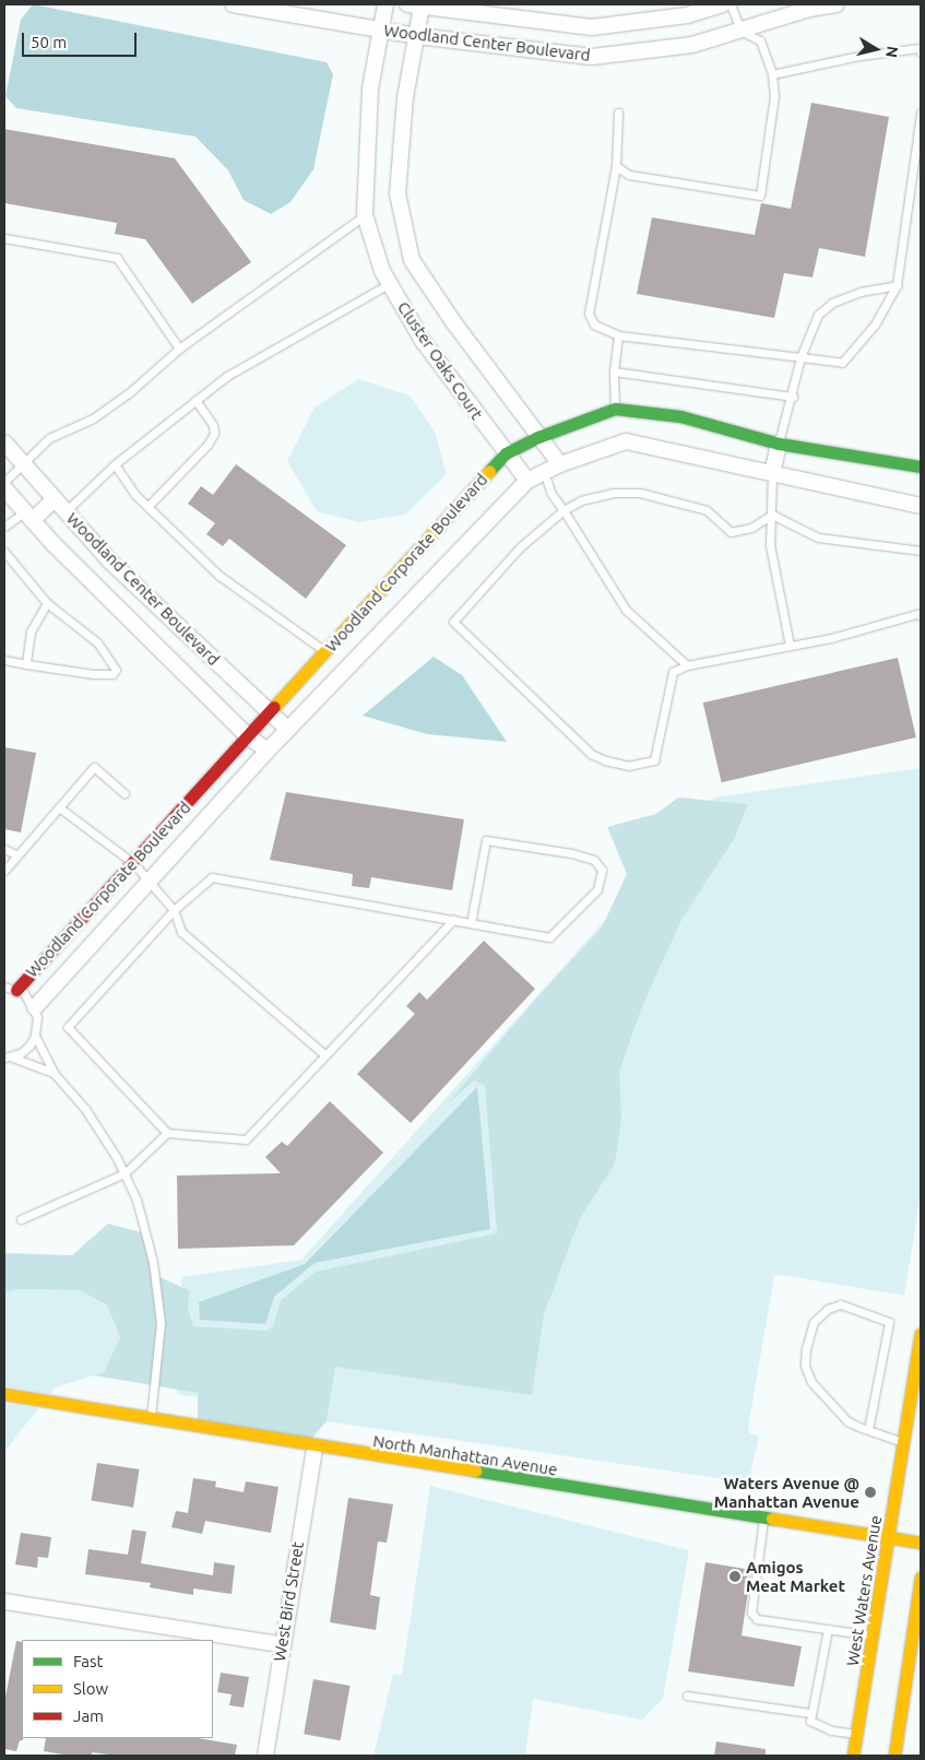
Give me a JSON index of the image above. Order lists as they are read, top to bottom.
{
  "streets": {
    "street": [
      "Woodland Center Boulevard",
      "Cluster Oaks Court",
      "Woodland Corporate Boulevard",
      "North Manhattan Avenue",
      "West Waters Avenue",
      "West Bird Street"
    ]
  },
  "crossings": [
    ["Woodland Center Boulevard", "Cluster Oaks Court"],
    ["Woodland Center Boulevard", "Woodland Corporate Boulevard"],
    ["Cluster Oaks Court", "Woodland Corporate Boulevard"],
    ["North Manhattan Avenue", "West Waters Avenue"],
    ["North Manhattan Avenue", "West Bird Street"]
  ],
  "places": ["Waters Avenue @ Manhattan Avenue", "Amigos Meat Market"],
  "legend": ["Fast", "Slow", "Jam"],
  "scale_bar": "50 m",
  "north": "right"
}
